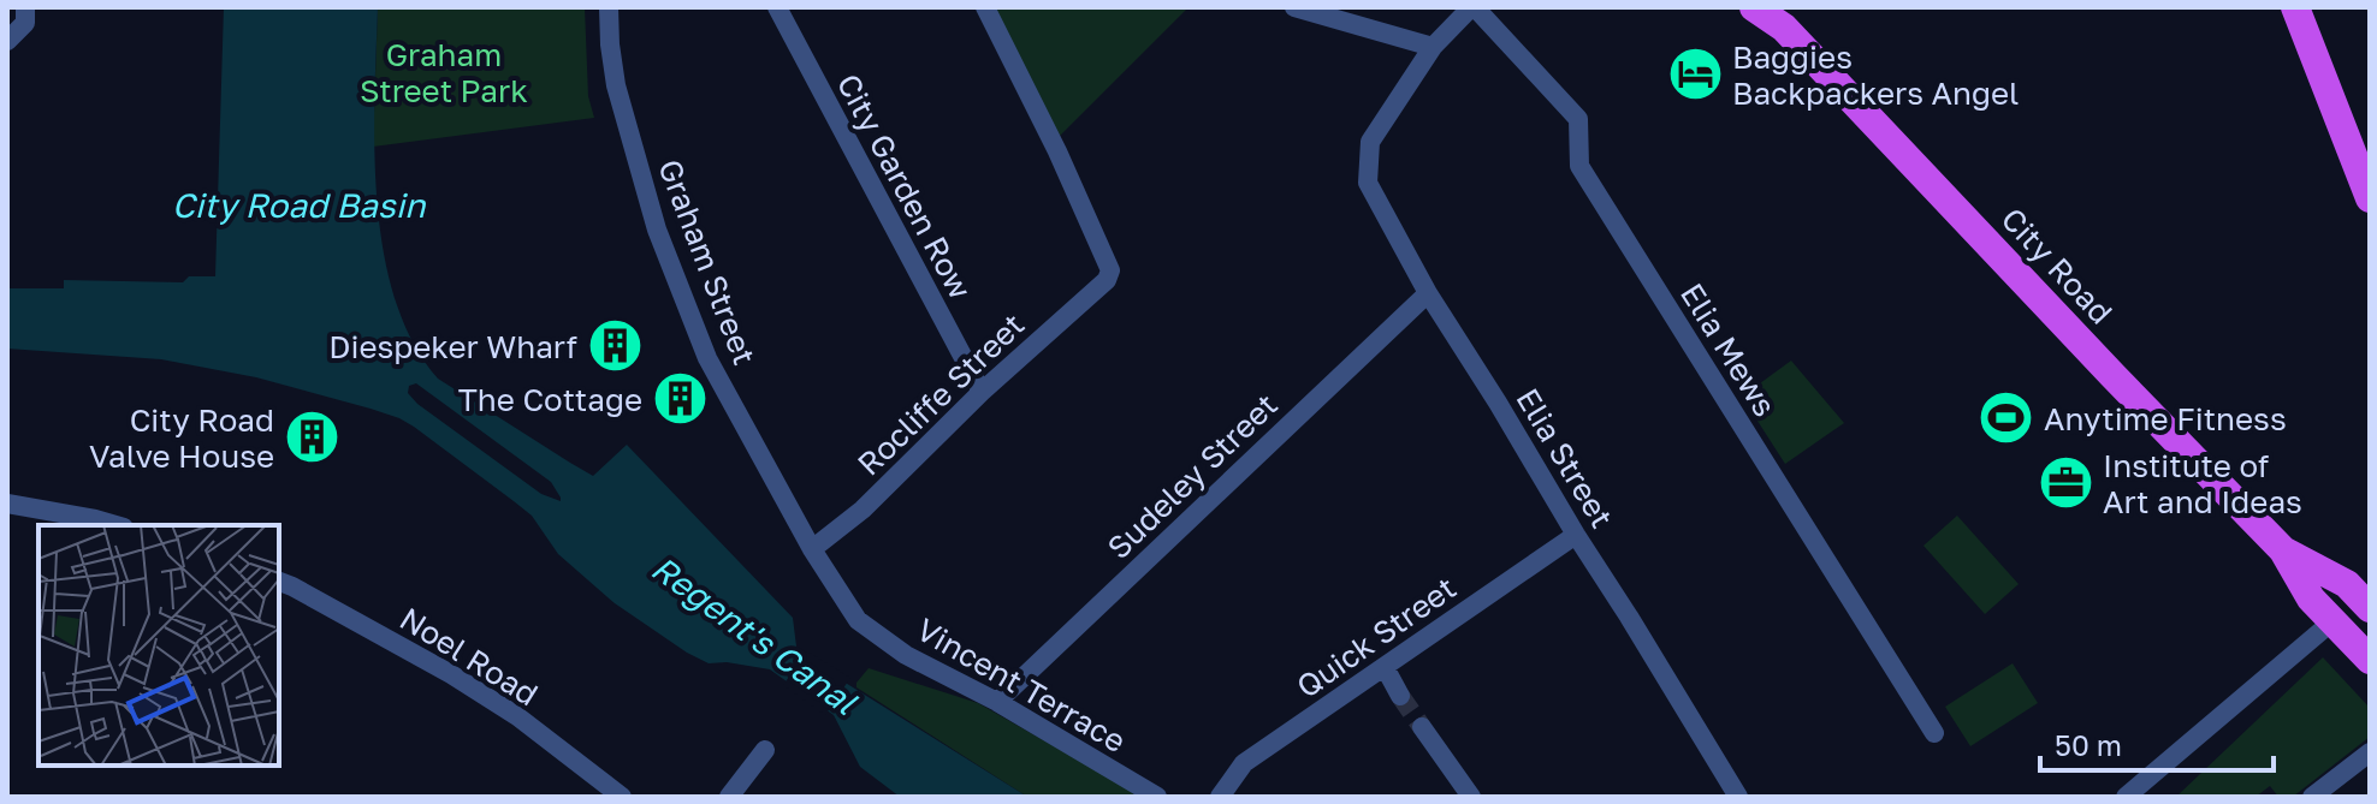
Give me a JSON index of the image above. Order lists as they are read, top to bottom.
{
  "streets": {
    "highway": ["City Road"],
    "street": [
      "City Garden Row",
      "Graham Street",
      "Elia Mews",
      "Rocliffe Street",
      "Elia Street",
      "Sudeley Street",
      "Quick Street",
      "Noel Road",
      "Vincent Terrace"
    ]
  },
  "crossings": [
    ["City Garden Row", "Rocliffe Street"],
    ["Graham Street", "Rocliffe Street"],
    ["Graham Street", "Vincent Terrace"],
    ["Elia Street", "Sudeley Street"],
    ["Elia Street", "Quick Street"],
    ["Sudeley Street", "Vincent Terrace"]
  ],
  "water": ["City Road Basin", "Regent's Canal"],
  "parks": ["Graham Street Park"],
  "places": {
    "hotel": ["Baggies Backpackers Angel"],
    "building": ["Diespeker Wharf", "The Cottage", "City Road Valve House"],
    "sports": ["Anytime Fitness"],
    "office": ["Institute of Art and Ideas"]
  },
  "scale_bar": "50 m"
}
